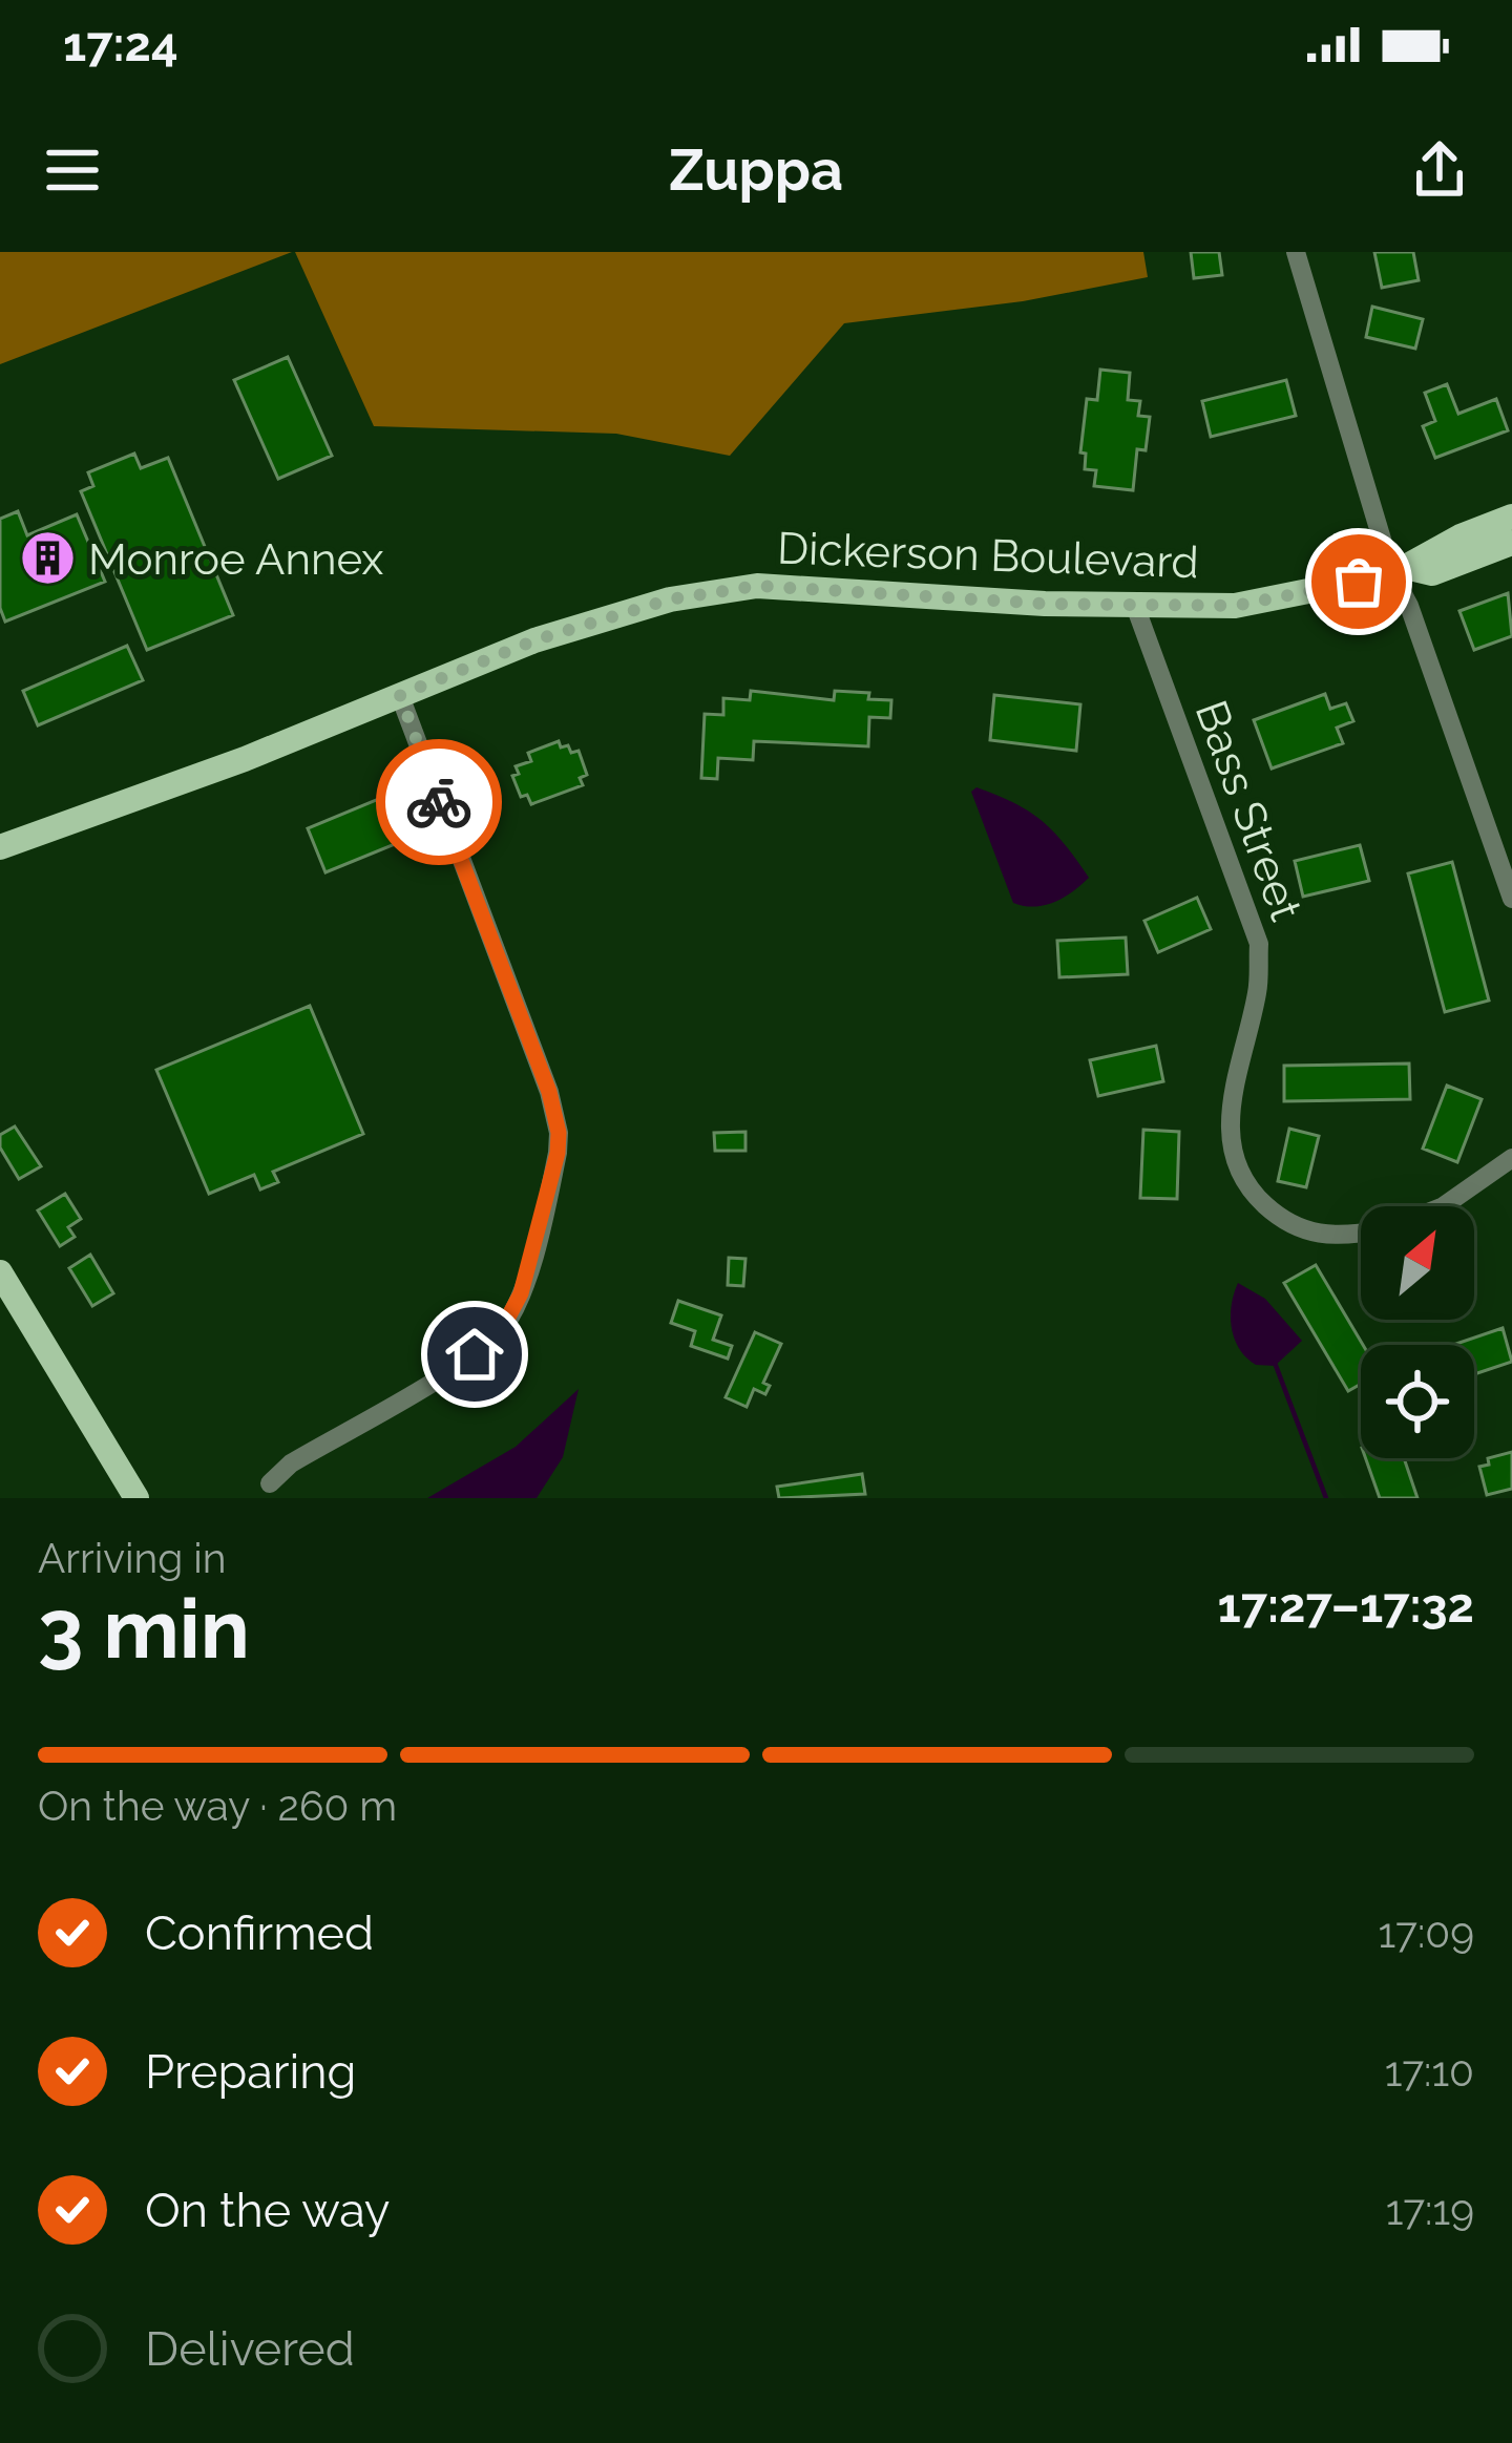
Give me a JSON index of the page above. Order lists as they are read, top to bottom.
{
  "streets": {
    "main road": ["Dickerson Boulevard"],
    "street": ["Bass Street"]
  },
  "crossings": [
    ["Dickerson Boulevard", "Bass Street"]
  ],
  "places": {
    "building": ["Monroe Annex"]
  },
  "north": "top right",
  "page": {
    "status": "17:24",
    "header": "Zuppa",
    "heading": ["3 min", "Arriving in", "17:27–17:32"],
    "bar": "On the way · 260 m",
    "list": [
      ["Confirmed", "17:09"],
      ["Preparing", "17:10"],
      ["On the way", "17:19"],
      "Delivered"
    ]
  }
}
